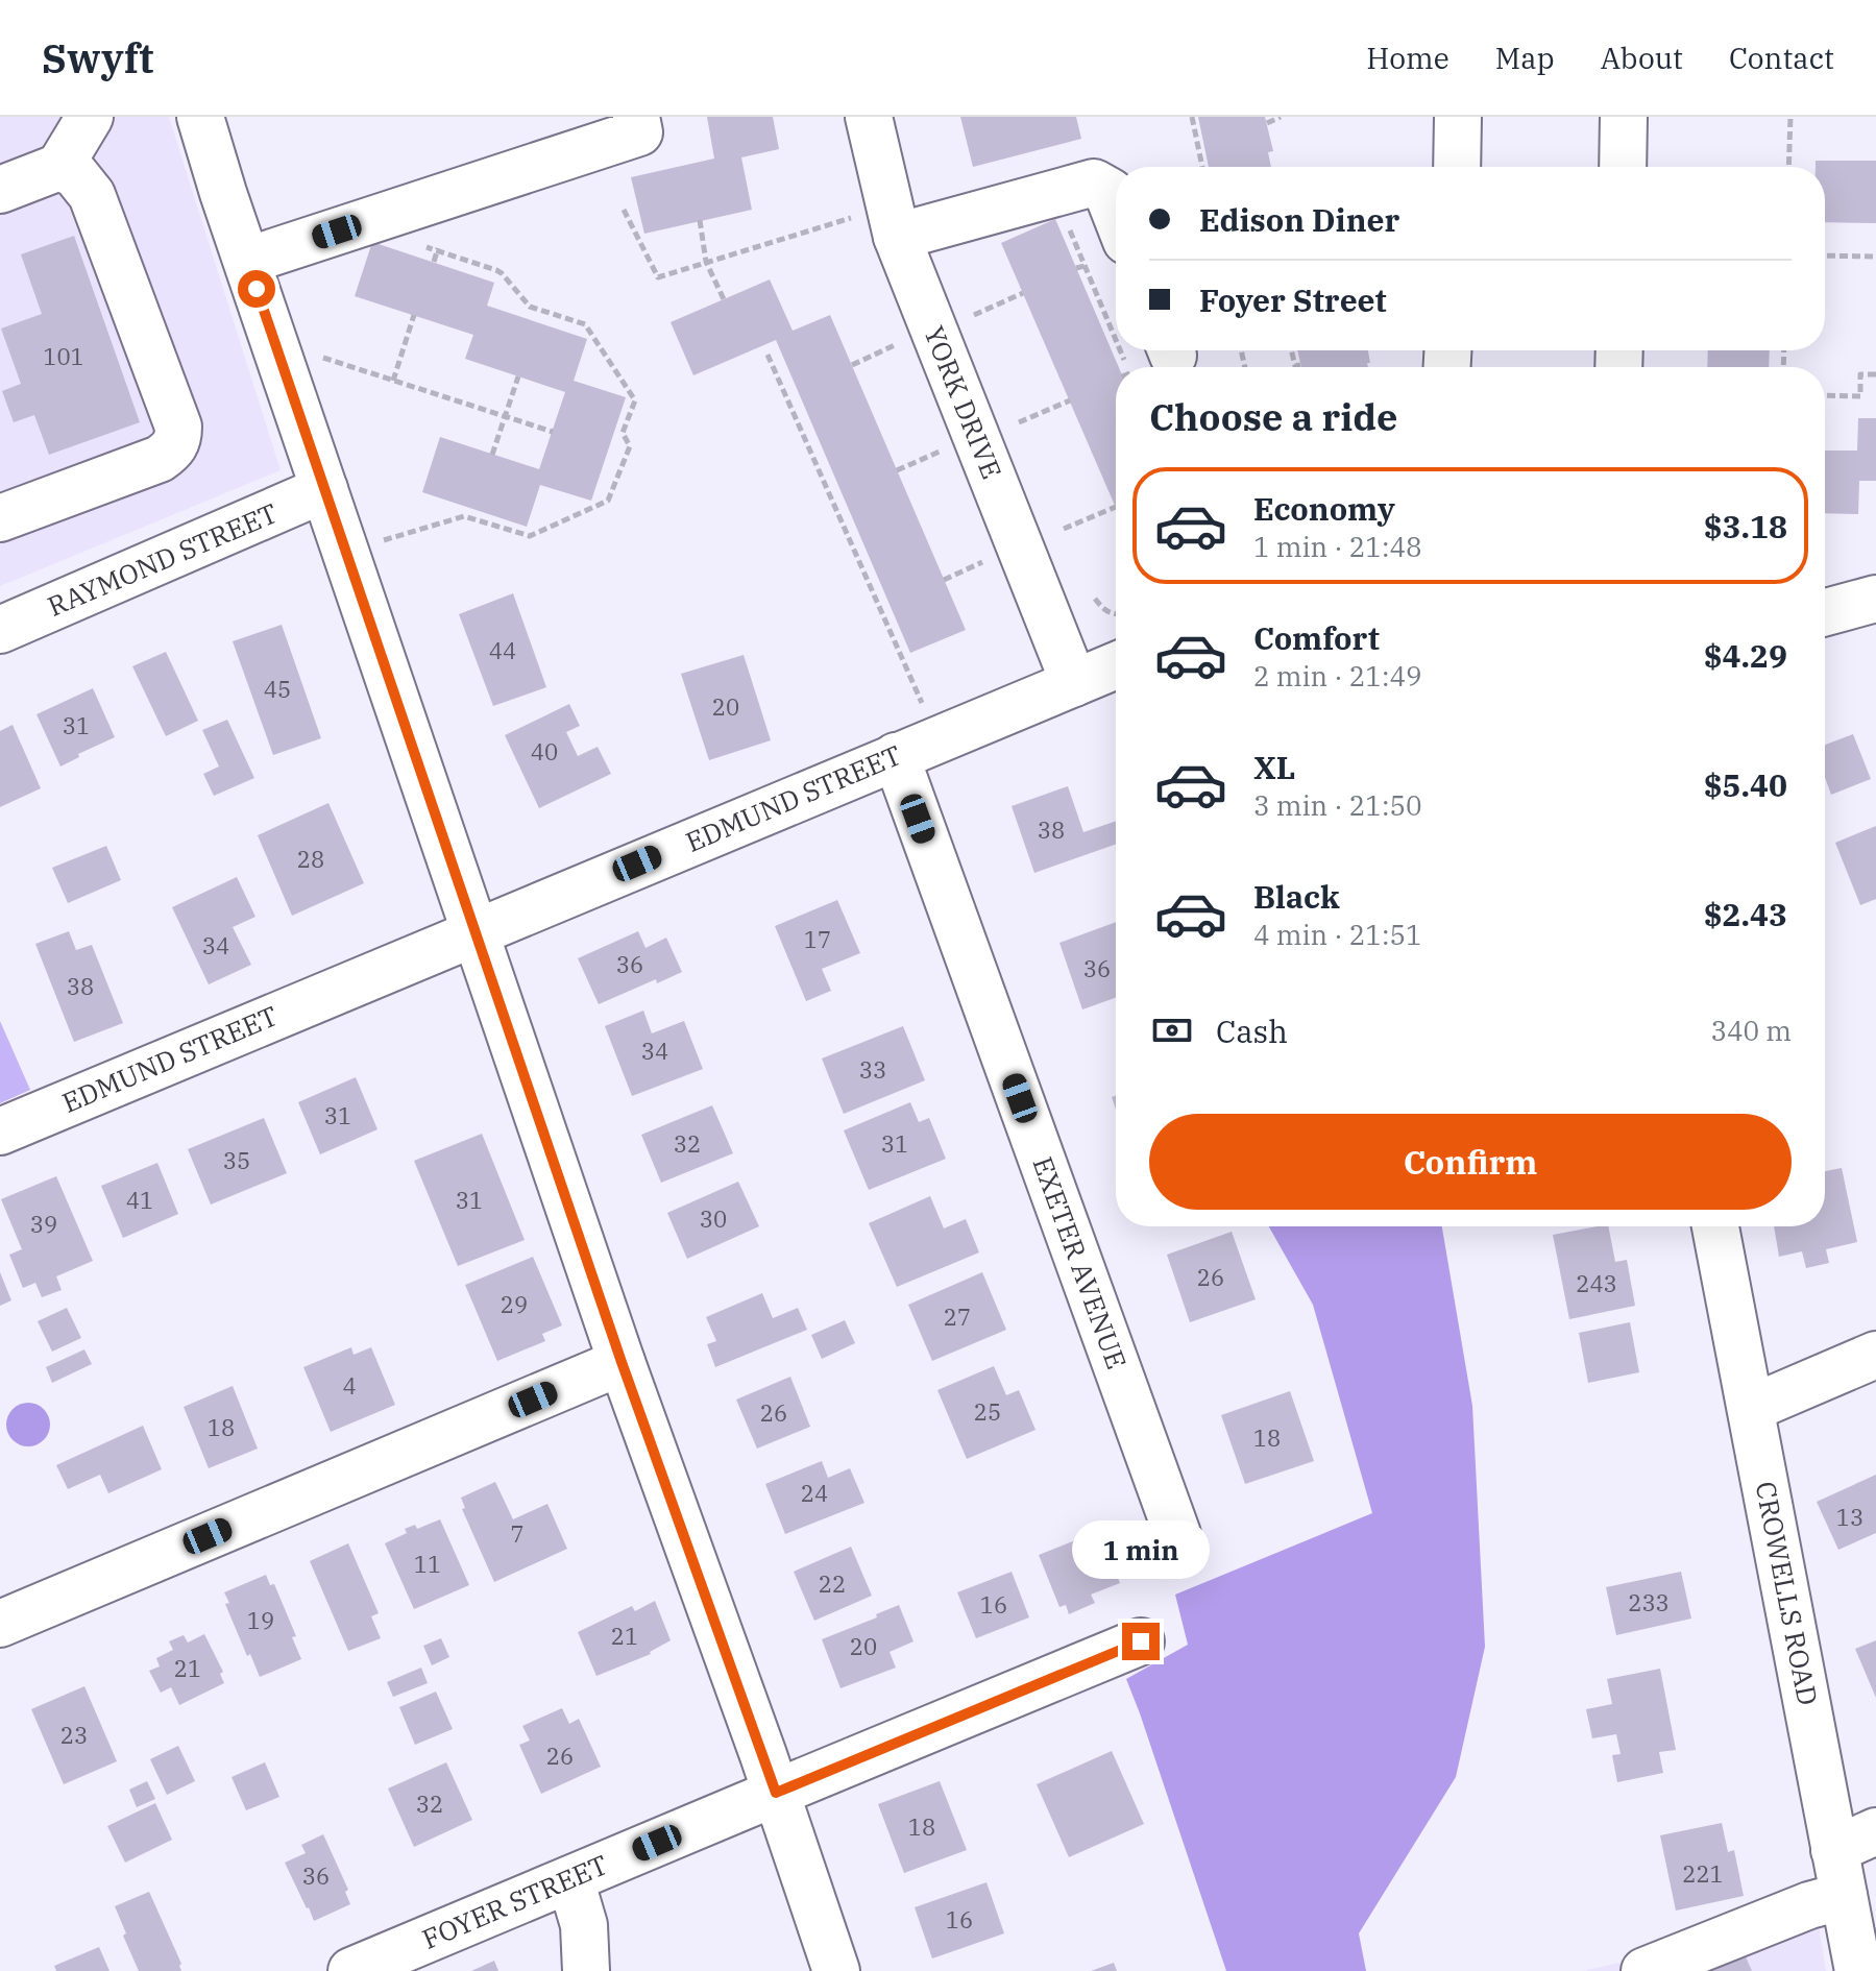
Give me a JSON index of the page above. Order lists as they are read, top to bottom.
{
  "streets": {
    "street": [
      "YORK DRIVE",
      "RAYMOND STREET",
      "EDMUND STREET",
      "EXETER AVENUE",
      "CROWELLS ROAD",
      "FOYER STREET"
    ]
  },
  "crossings": [
    ["YORK DRIVE", "EDMUND STREET"],
    ["EDMUND STREET", "EXETER AVENUE"]
  ],
  "house_numbers": [
    "101",
    "44",
    "45",
    "20",
    "31",
    "40",
    "38",
    "28",
    "17",
    "34",
    "36",
    "36",
    "38",
    "34",
    "33",
    "31",
    "32",
    "31",
    "35",
    "41",
    "31",
    "30",
    "39",
    "26",
    "243",
    "29",
    "27",
    "4",
    "25",
    "26",
    "18",
    "18",
    "24",
    "13",
    "7",
    "11",
    "22",
    "233",
    "16",
    "19",
    "21",
    "20",
    "21",
    "23",
    "26",
    "32",
    "18",
    "221",
    "36",
    "16"
  ],
  "page": {
    "header": "Swyft",
    "nav": [
      "Home",
      "Map",
      "About",
      "Contact"
    ],
    "banner": ["Edison Diner", "Foyer Street"],
    "heading": "Choose a ride",
    "list": [
      {
        "name": "Economy",
        "note": "1 min · 21:48",
        "value": "$3.18"
      },
      {
        "name": "Comfort",
        "note": "2 min · 21:49",
        "value": "$4.29"
      },
      {
        "name": "XL",
        "note": "3 min · 21:50",
        "value": "$5.40"
      },
      {
        "name": "Black",
        "note": "4 min · 21:51",
        "value": "$2.43"
      }
    ],
    "pay": ["Cash", "340 m"],
    "buttons": "Confirm",
    "bubble": "1 min"
  }
}
